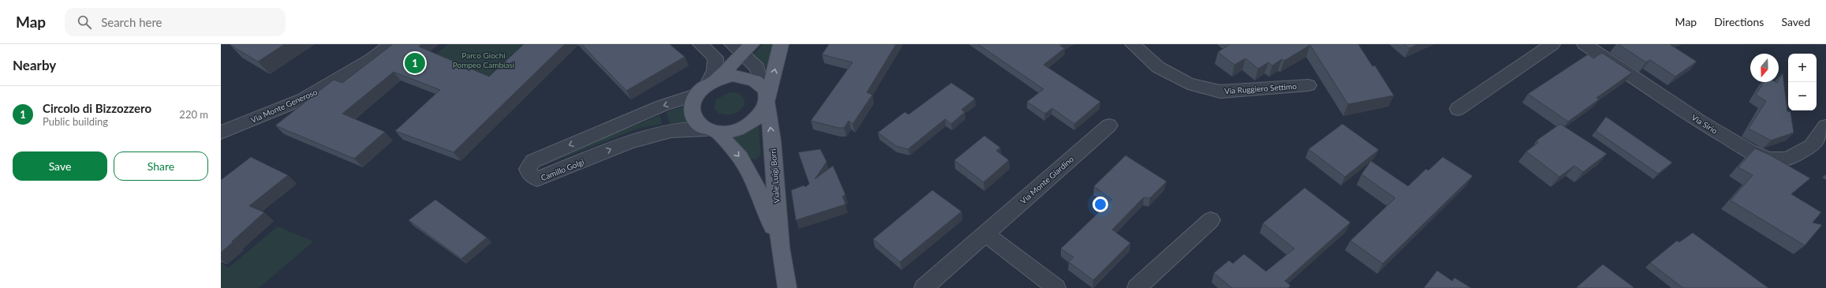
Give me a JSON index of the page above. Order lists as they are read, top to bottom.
{
  "streets": {
    "main road": ["Viale Luigi Borri"],
    "street": [
      "Via Ruggiero Settimo",
      "Via Monte Generoso",
      "Via Sirio",
      "Camillo Golgi",
      "Via Monte Giardino"
    ]
  },
  "crossings": [
    ["Camillo Golgi", "Viale Luigi Borri"]
  ],
  "parks": ["Parco Giochi Pompeo Cambiasi"],
  "north": "bottom",
  "page": {
    "header": "Map",
    "search": "Search here",
    "nav": ["Map", "Directions", "Saved"],
    "heading": "Nearby",
    "pins": "1",
    "map_buttons": ["+", "−"],
    "list": [
      {
        "mark": "1",
        "name": "Circolo di Bizzozzero",
        "note": "Public building",
        "value": "220 m"
      }
    ],
    "buttons": ["Save", "Share"]
  }
}
